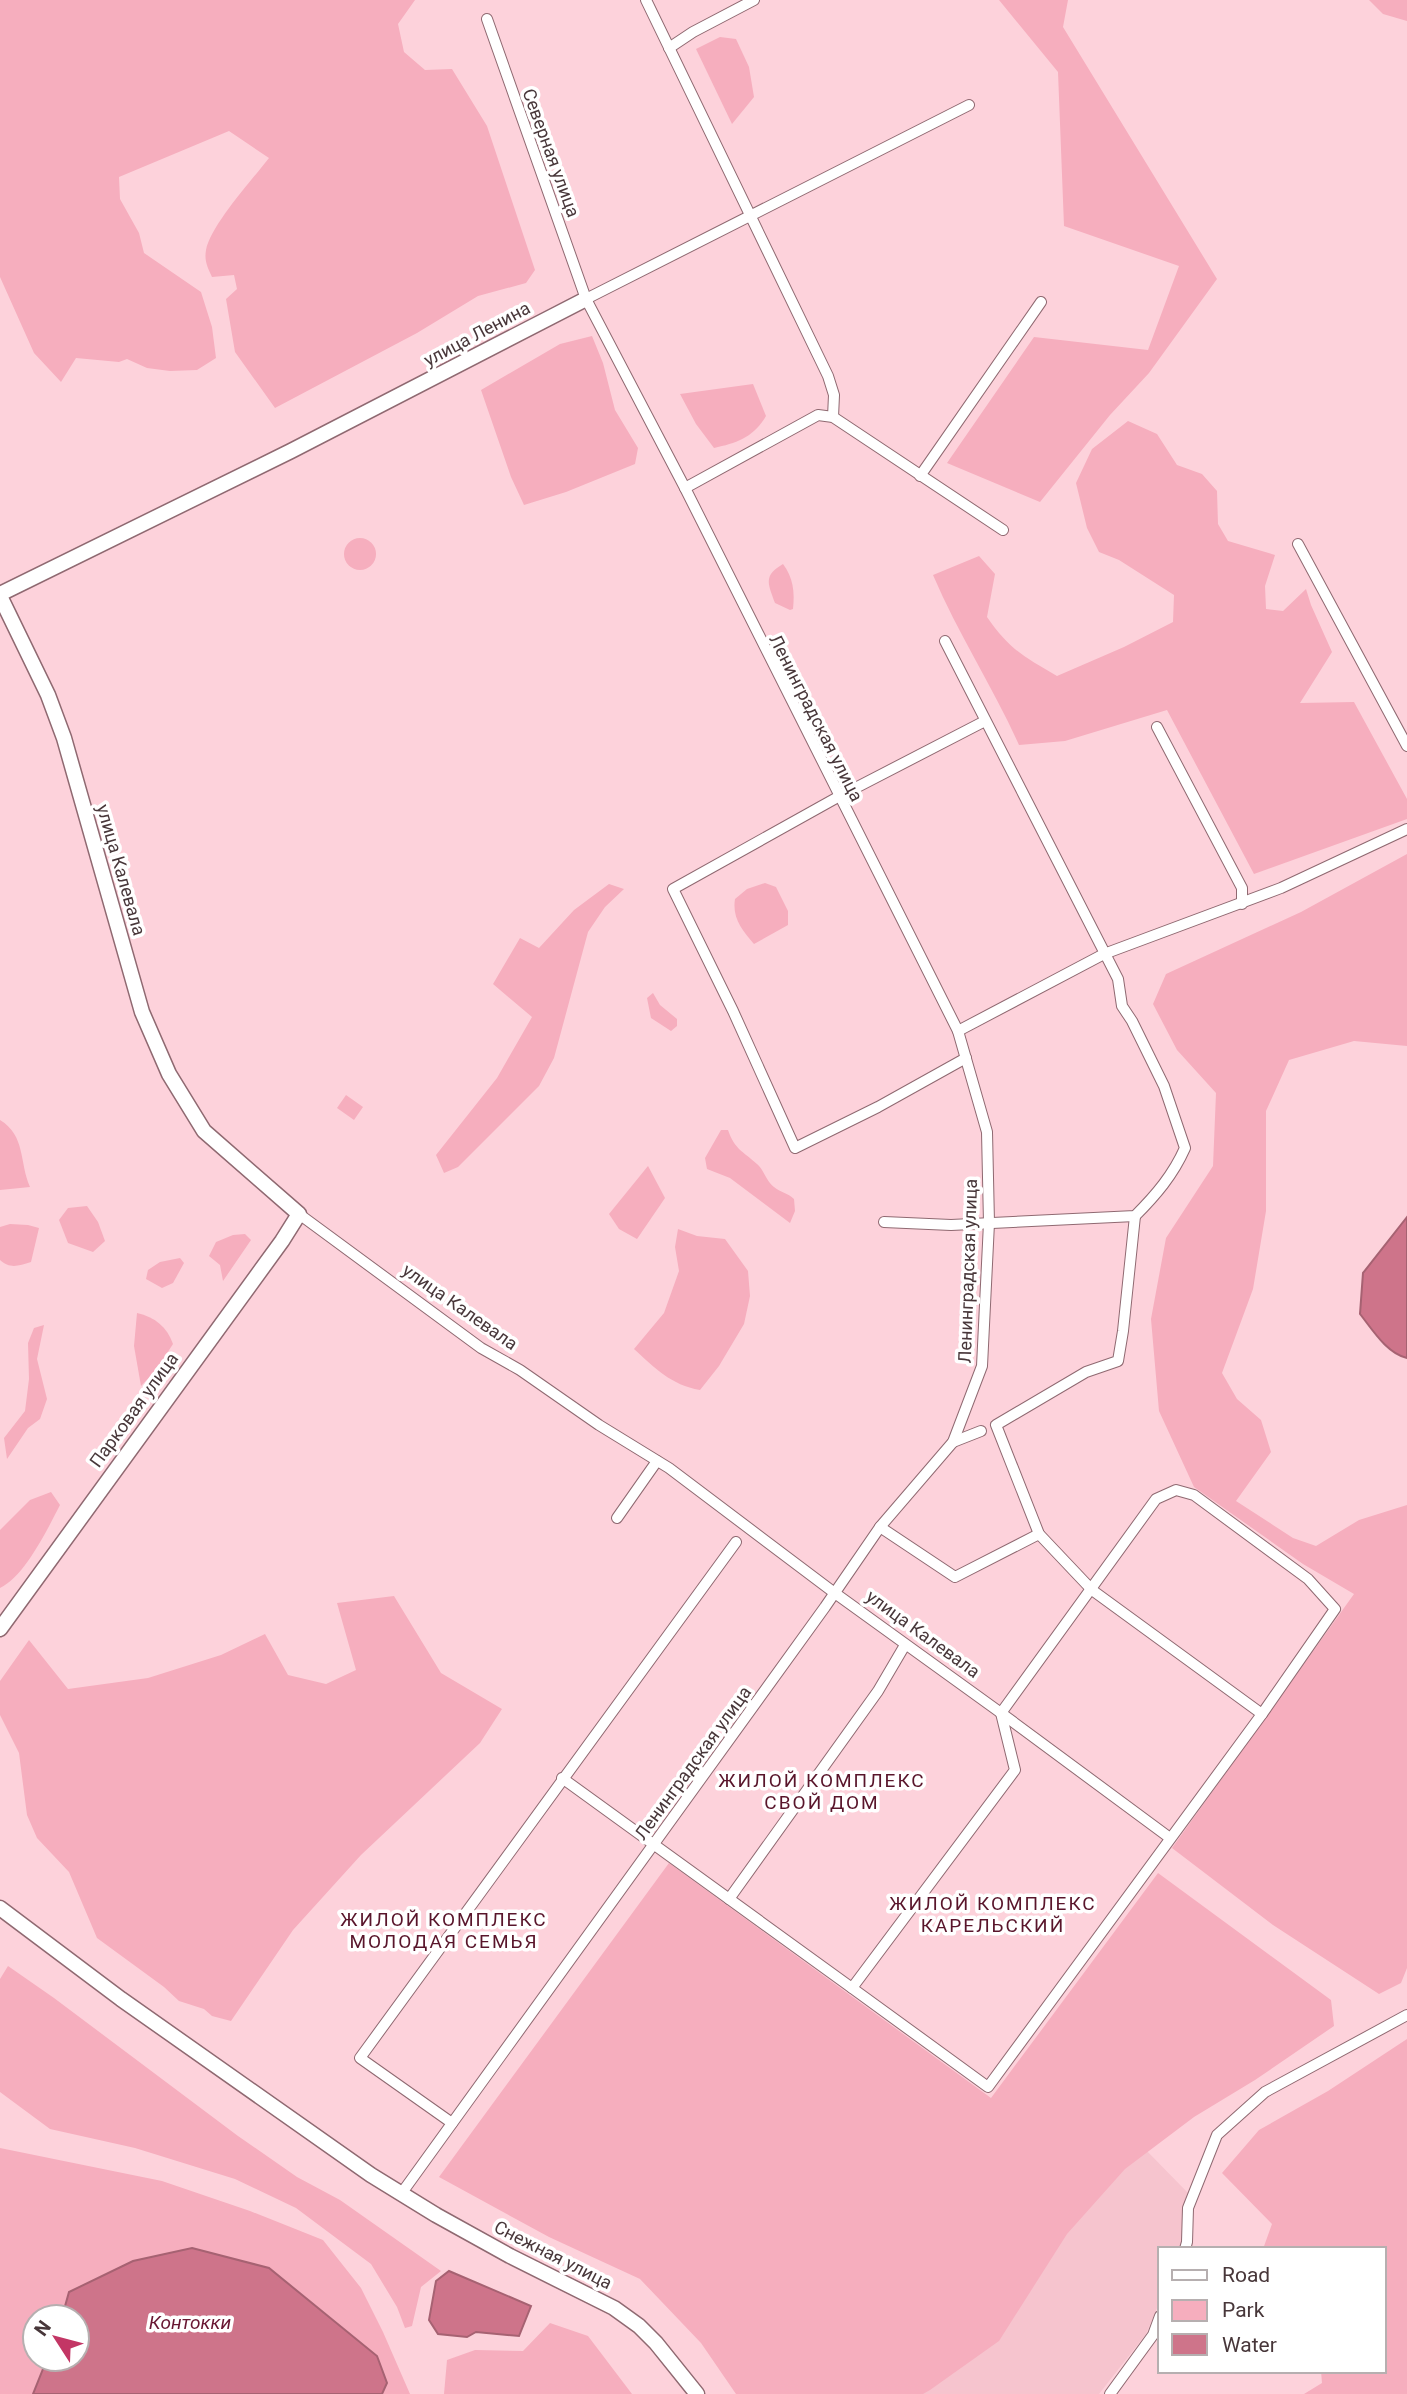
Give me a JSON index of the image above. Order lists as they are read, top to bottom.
{
  "streets": {
    "street": [
      "Северная улица",
      "улица Ленина",
      "Ленинградская улица",
      "улица Калевала",
      "Парковая улица",
      "Снежная улица"
    ]
  },
  "crossings": [
    ["Северная улица", "улица Ленина"],
    ["Северная улица", "Ленинградская улица"],
    ["улица Ленина", "Ленинградская улица"],
    ["улица Ленина", "улица Калевала"],
    ["Ленинградская улица", "улица Калевала"],
    ["Ленинградская улица", "Снежная улица"],
    ["улица Калевала", "Парковая улица"]
  ],
  "districts": ["ЖИЛОЙ КОМПЛЕКС СВОЙ ДОМ", "ЖИЛОЙ КОМПЛЕКС КАРЕЛЬСКИЙ", "ЖИЛОЙ КОМПЛЕКС МОЛОДАЯ СЕМЬЯ"],
  "water": ["Контокки"],
  "legend": ["Road", "Park", "Water"],
  "north": "top left"
}
